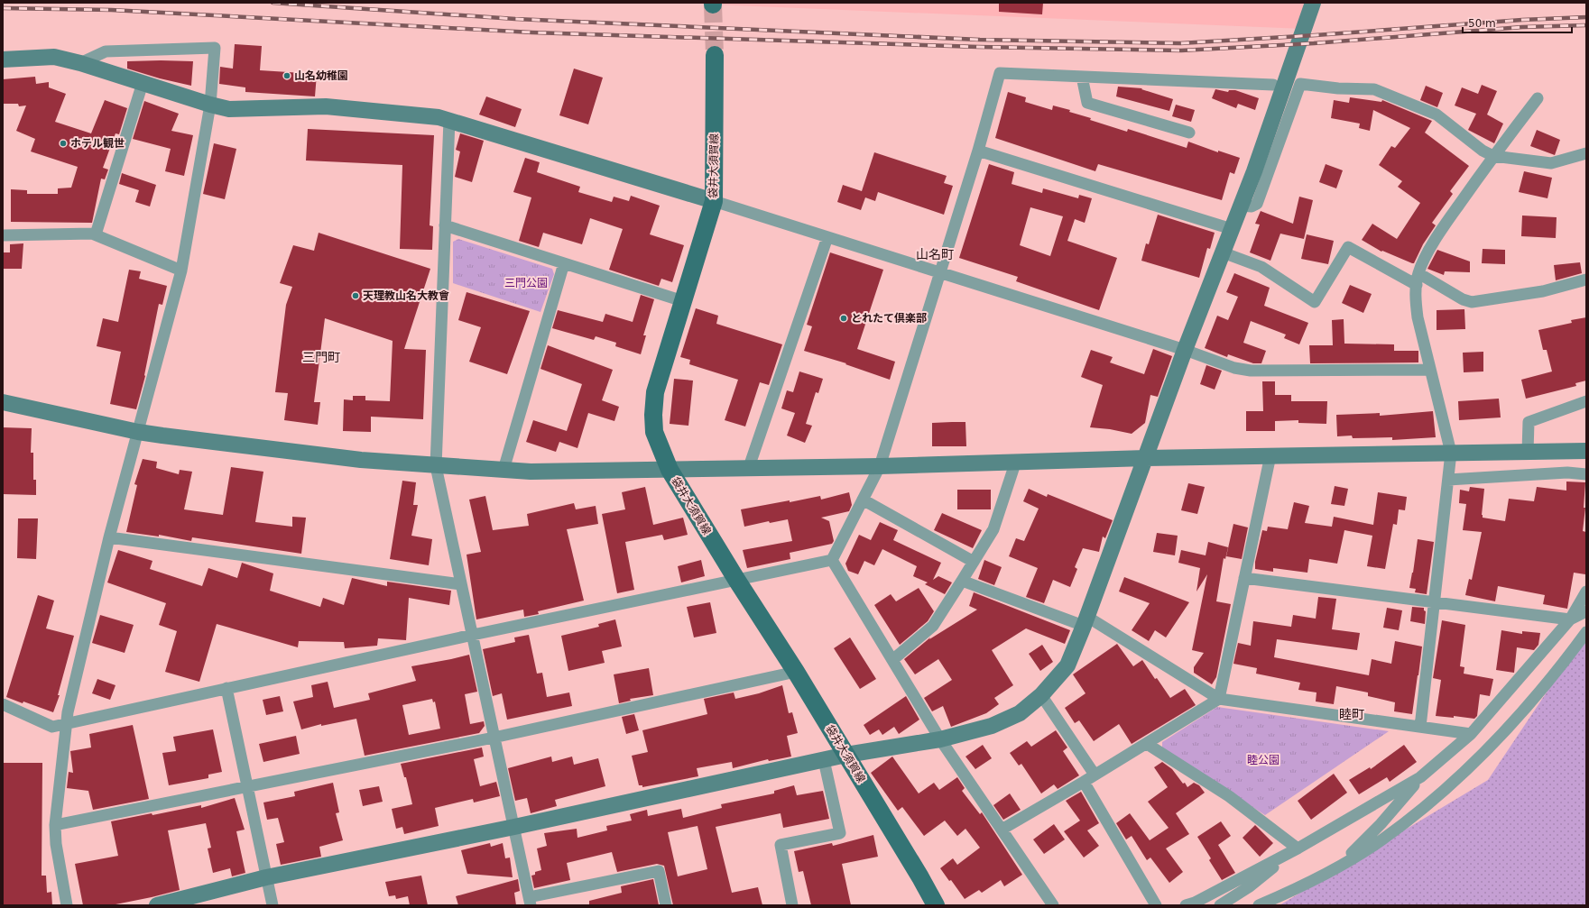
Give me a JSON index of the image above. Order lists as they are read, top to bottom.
{
  "streets": {
    "main road": ["袋井大須賀線"]
  },
  "districts": ["山名町", "三門町", "睦町"],
  "parks": ["三門公園", "睦公園"],
  "places": [
    "山名幼稚園",
    "ホテル観世",
    "天理教山名大教會",
    "とれたて倶楽部"
  ],
  "scale_bar": "50 m"
}
